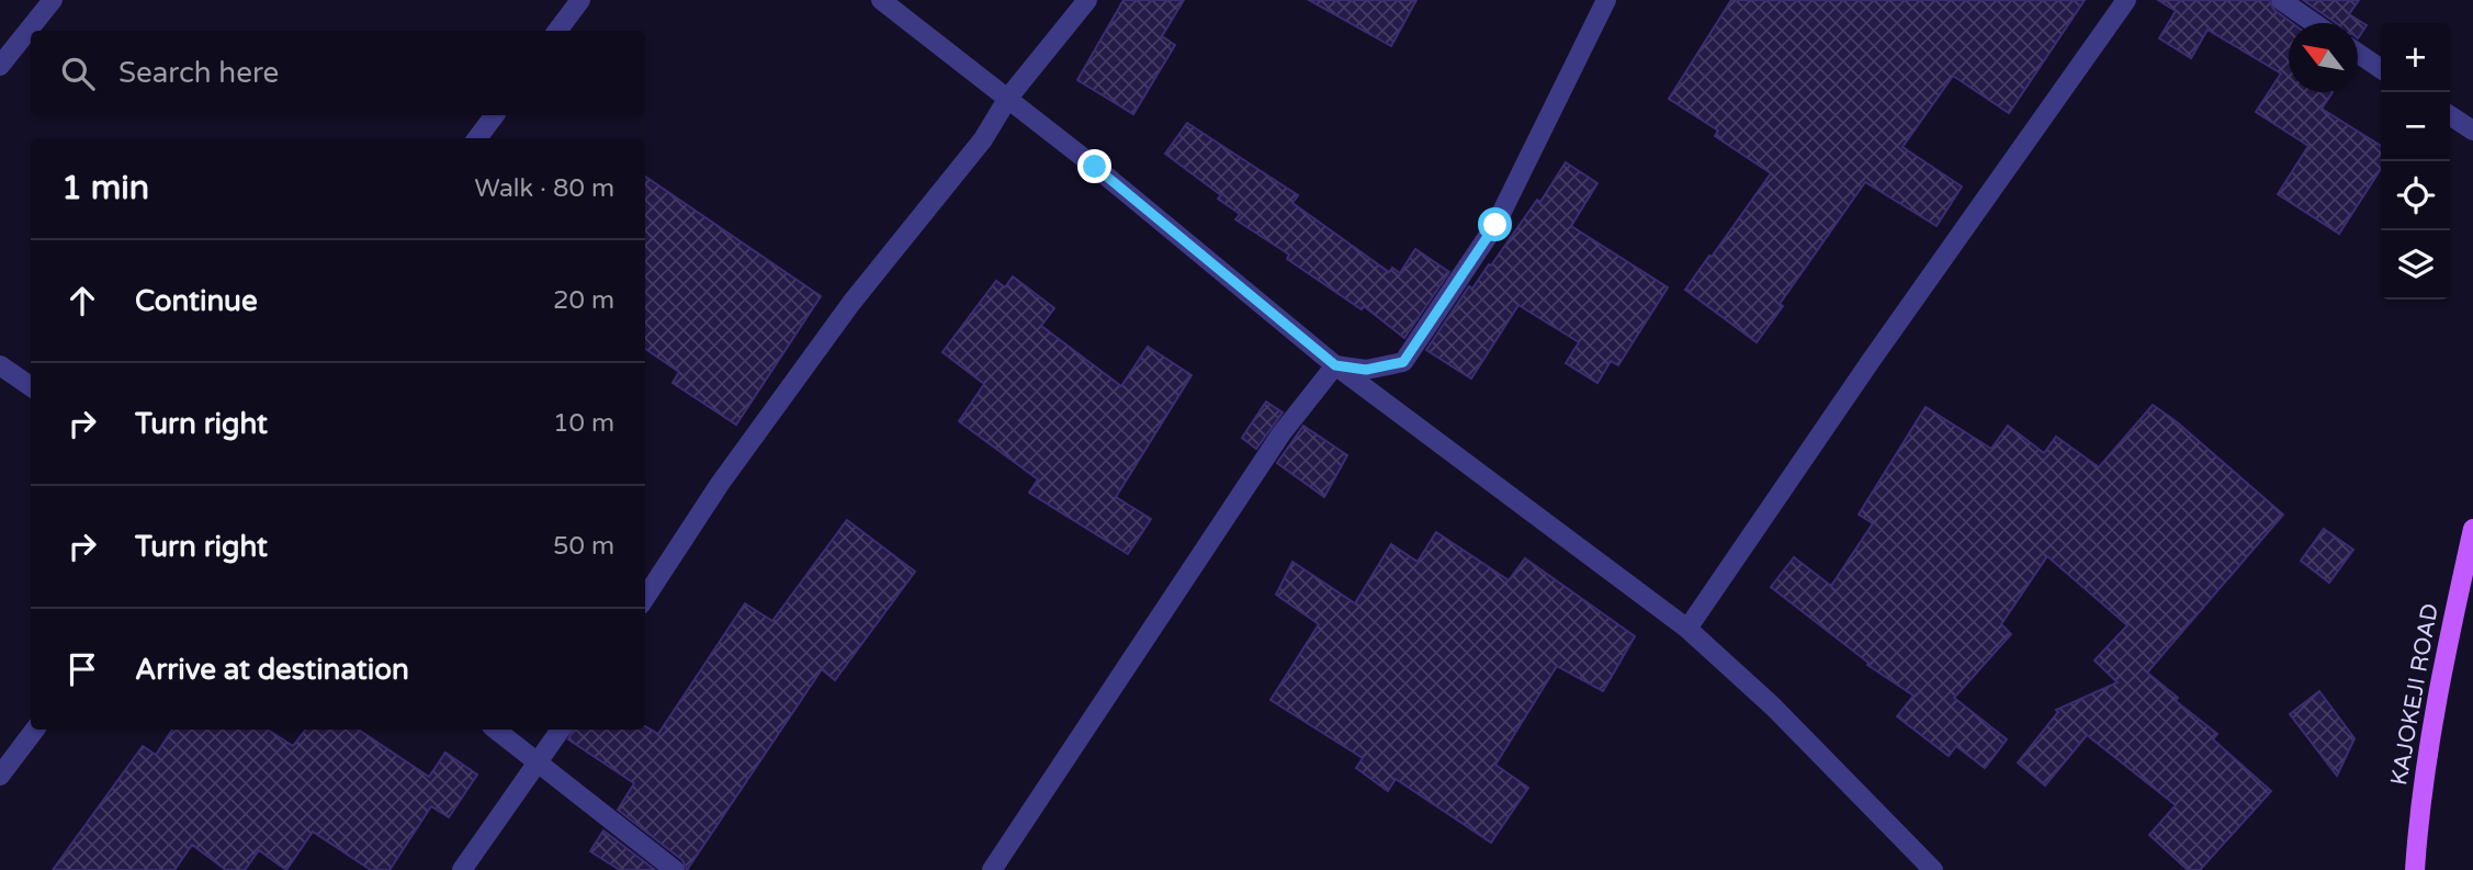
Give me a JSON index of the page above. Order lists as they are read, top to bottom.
{
  "streets": {
    "main road": ["KAJOKEJI ROAD"]
  },
  "north": "top left",
  "page": {
    "map_buttons": ["+", "−"],
    "search": "Search here",
    "heading": ["1 min", "Walk · 80 m"],
    "list": [
      ["Continue", "20 m"],
      ["Turn right", "10 m"],
      ["Turn right", "50 m"],
      "Arrive at destination"
    ]
  }
}
